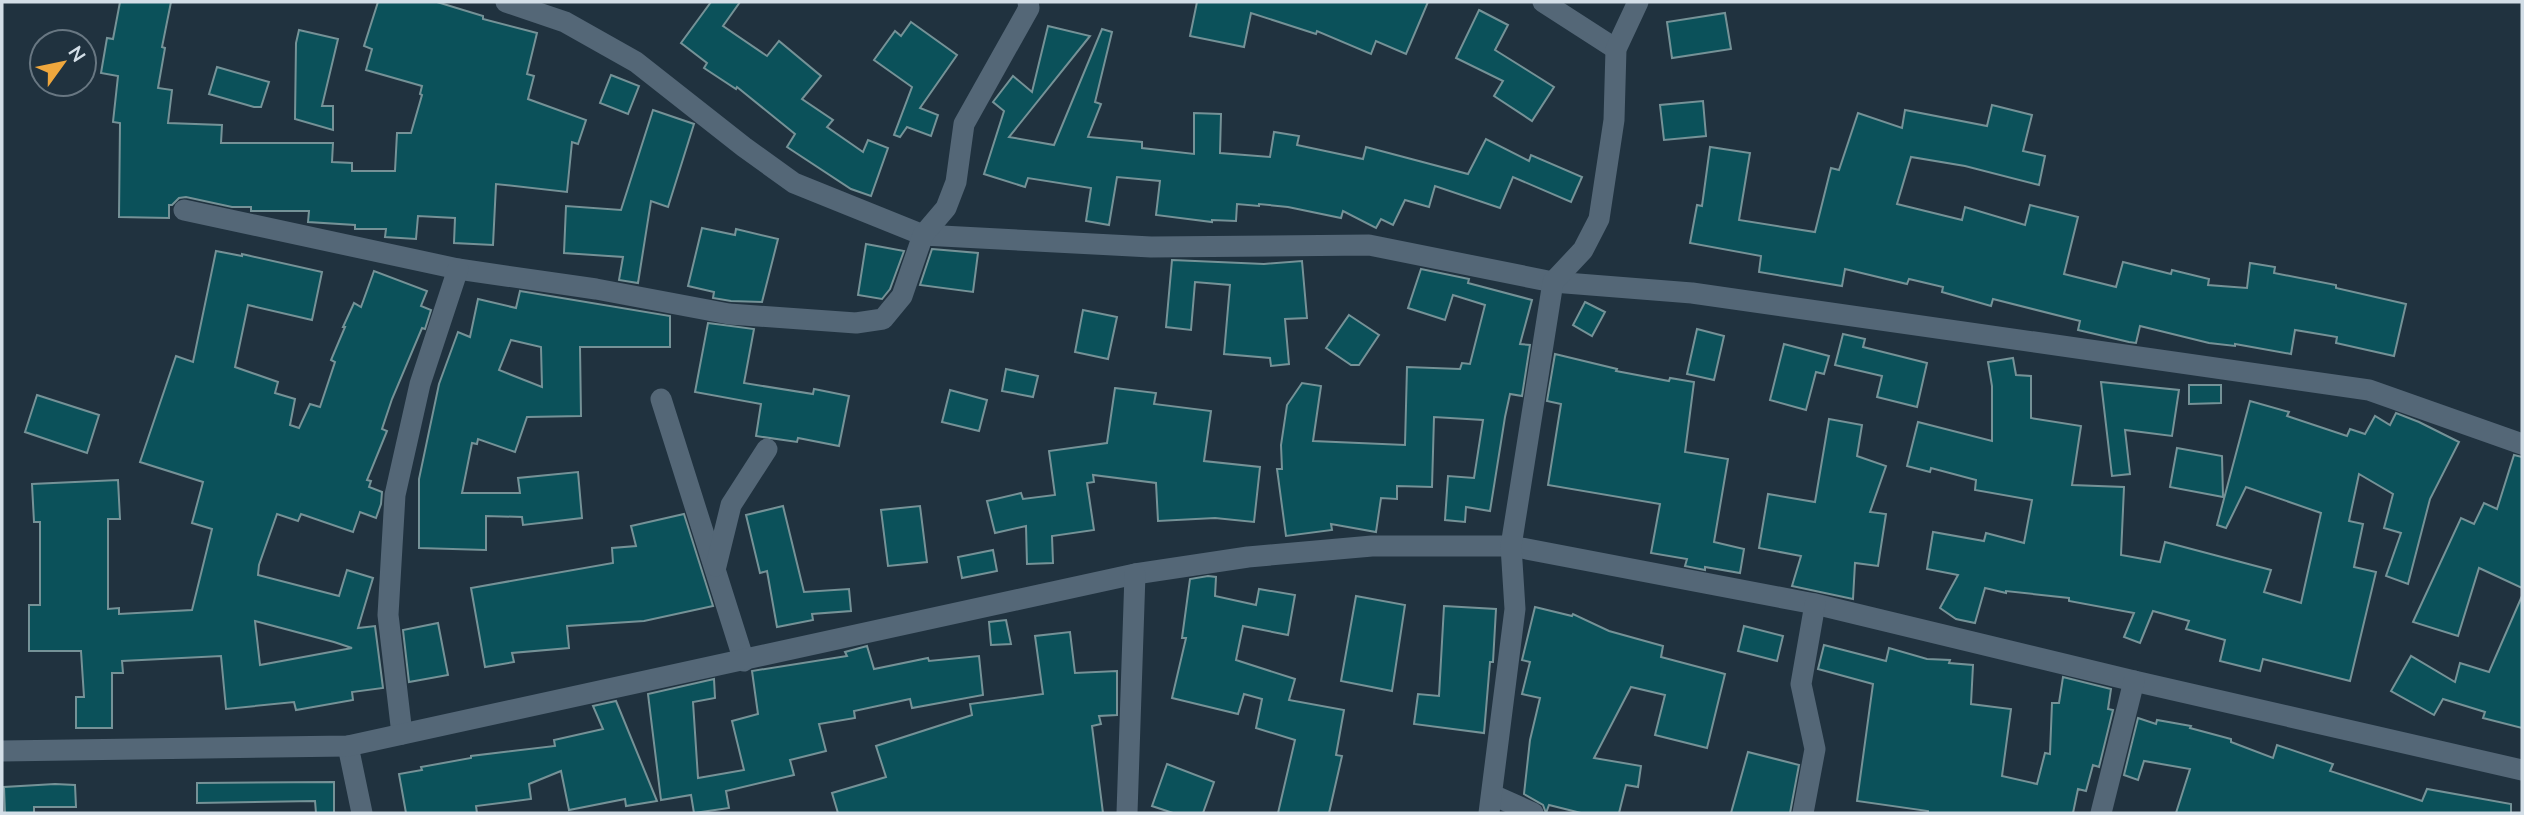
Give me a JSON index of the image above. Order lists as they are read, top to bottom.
{
  "north": "top right"
}
